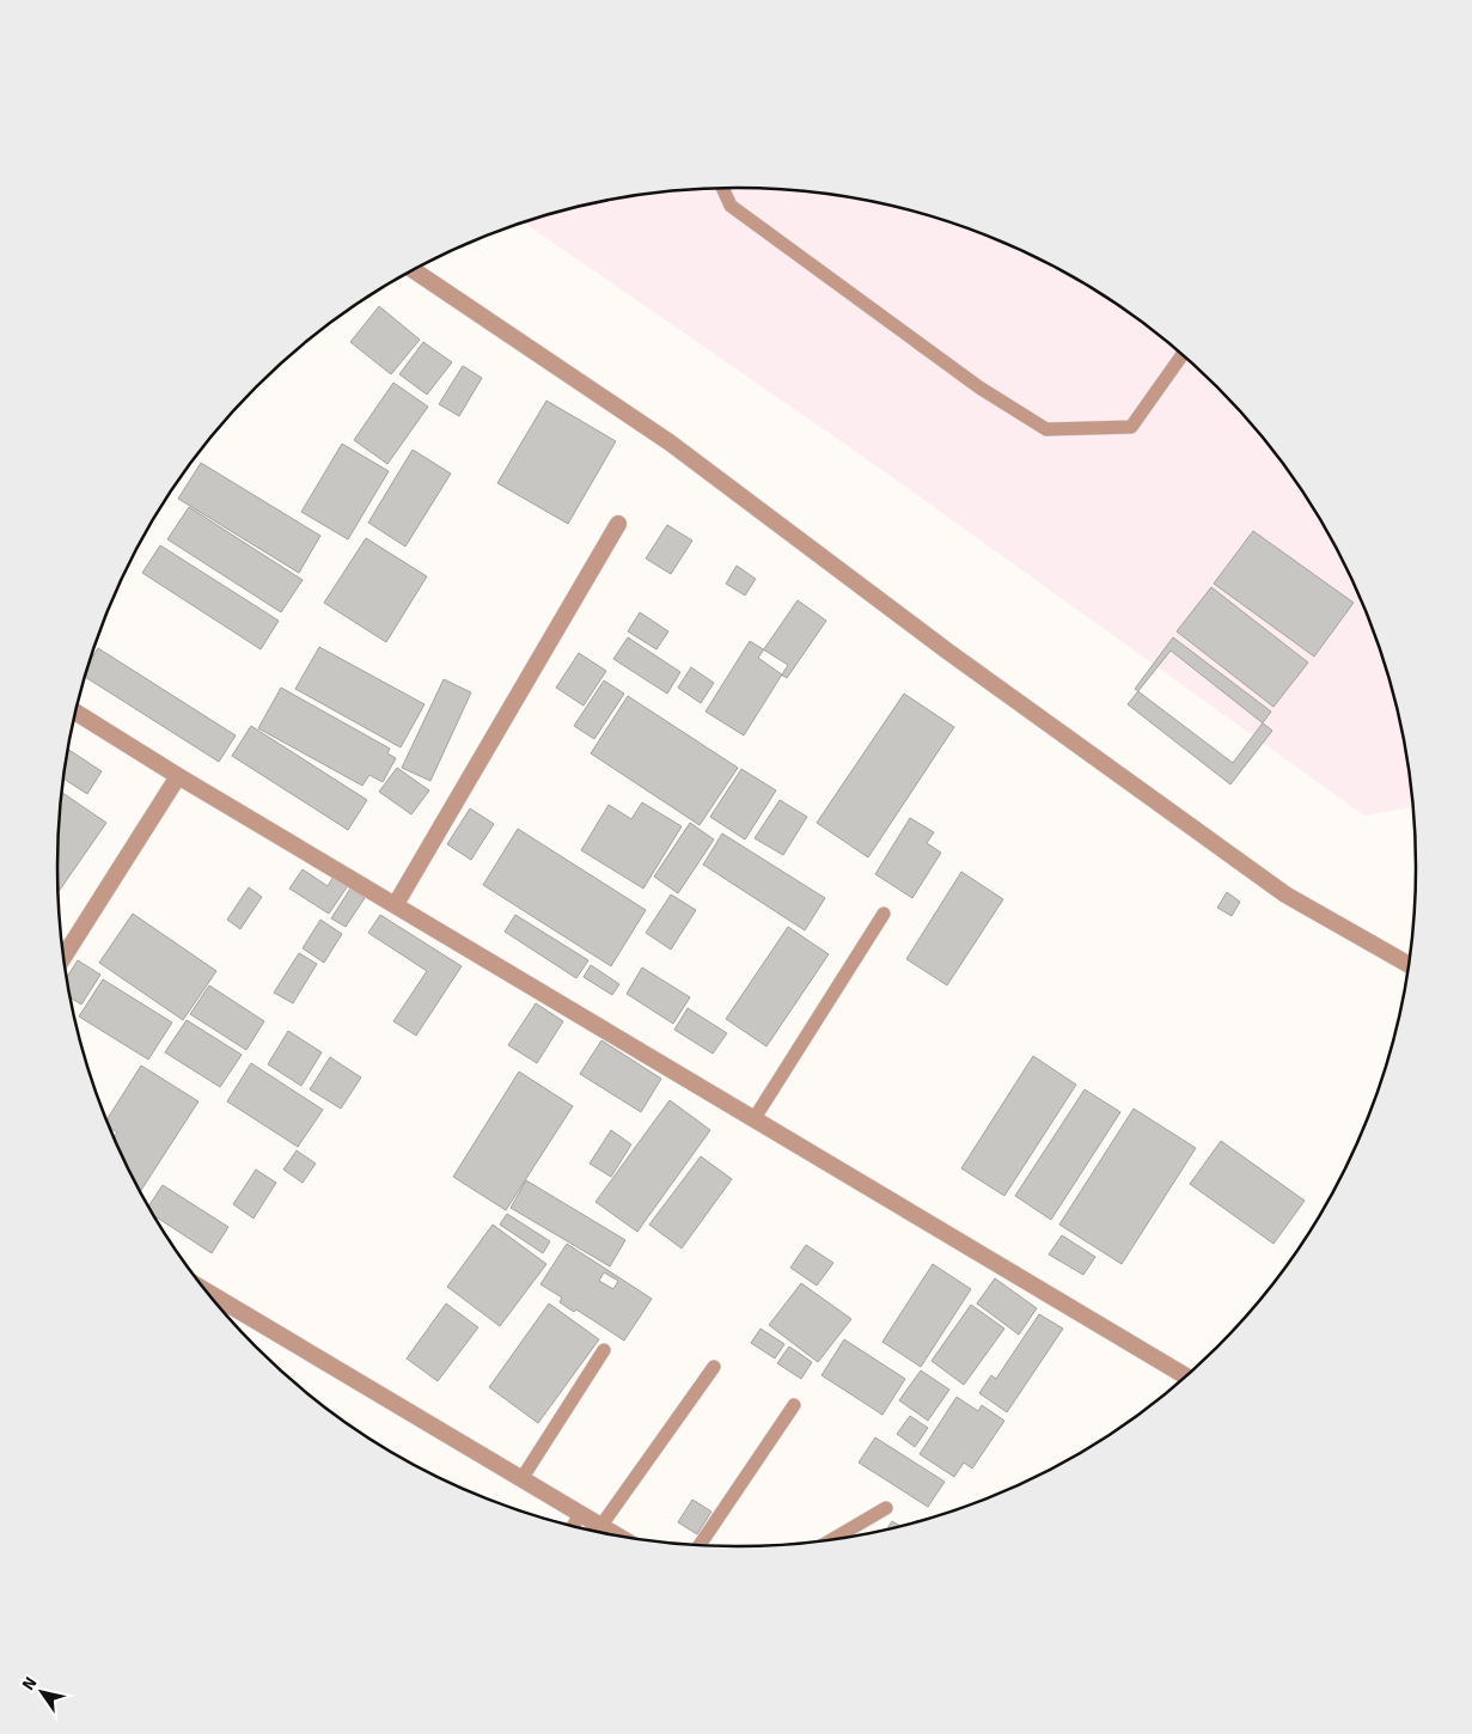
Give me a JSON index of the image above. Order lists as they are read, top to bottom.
{
  "north": "top left"
}
